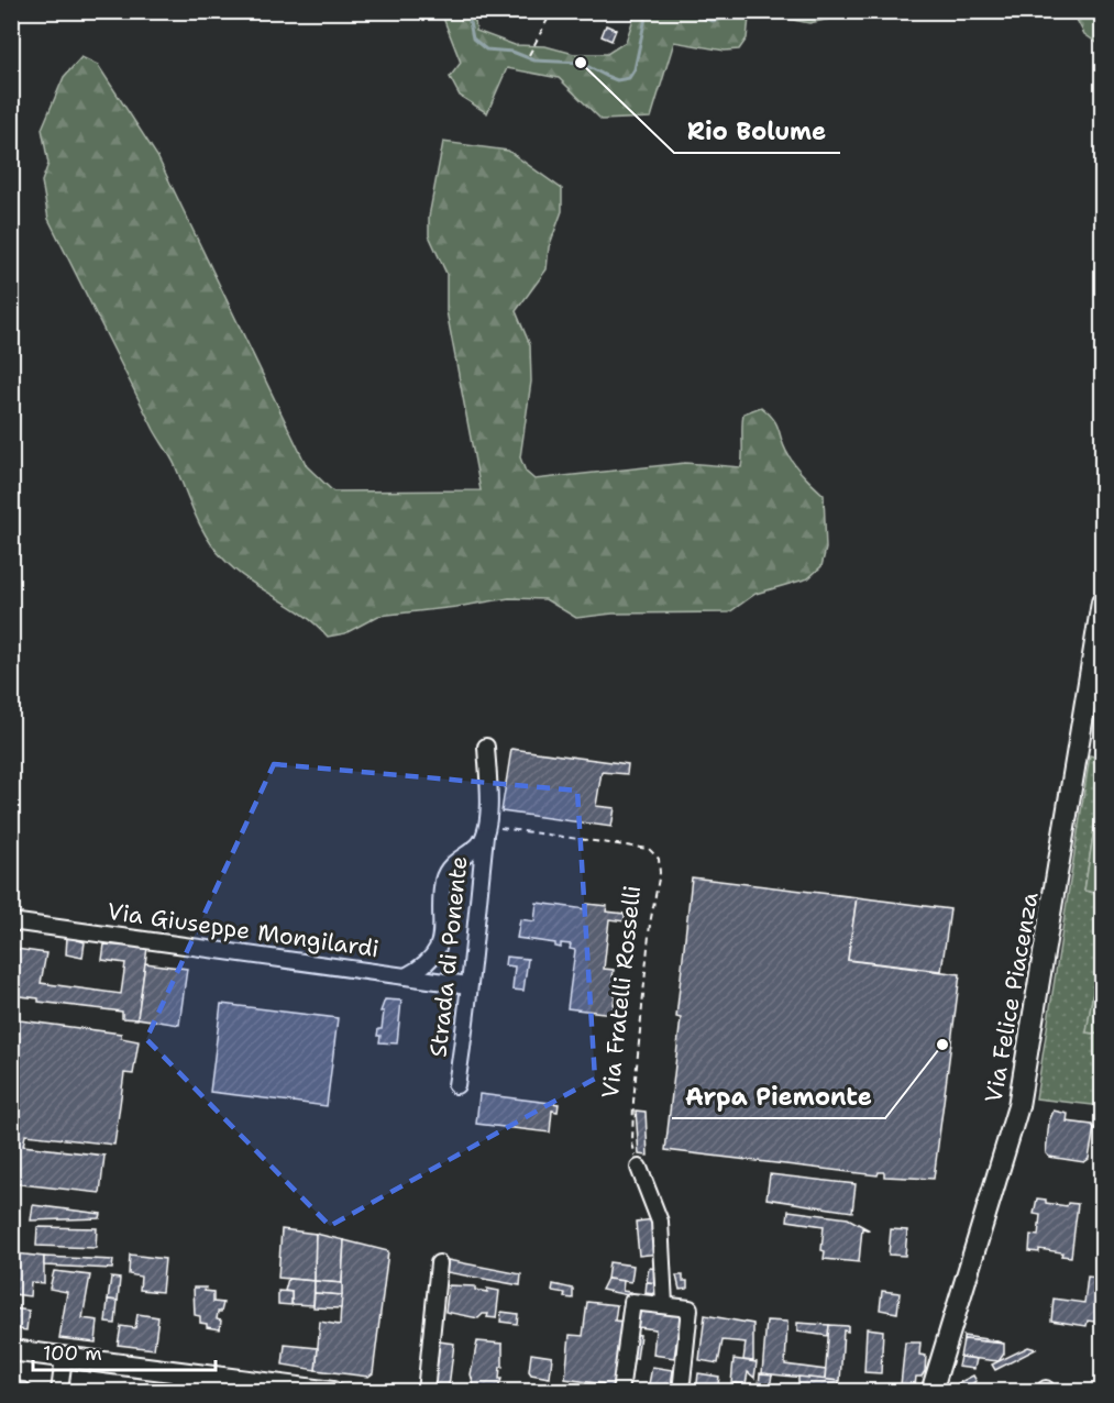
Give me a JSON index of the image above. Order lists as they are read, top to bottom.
{
  "streets": {
    "street": ["Via Giuseppe Mongilardi", "Strada di Ponente", "Via Felice Piacenza"],
    "path": ["Via Fratelli Rosselli"]
  },
  "crossings": [
    ["Via Giuseppe Mongilardi", "Strada di Ponente"],
    ["Strada di Ponente", "Via Fratelli Rosselli"]
  ],
  "places": ["Rio Bolume", "Arpa Piemonte"],
  "scale_bar": "100 m"
}
